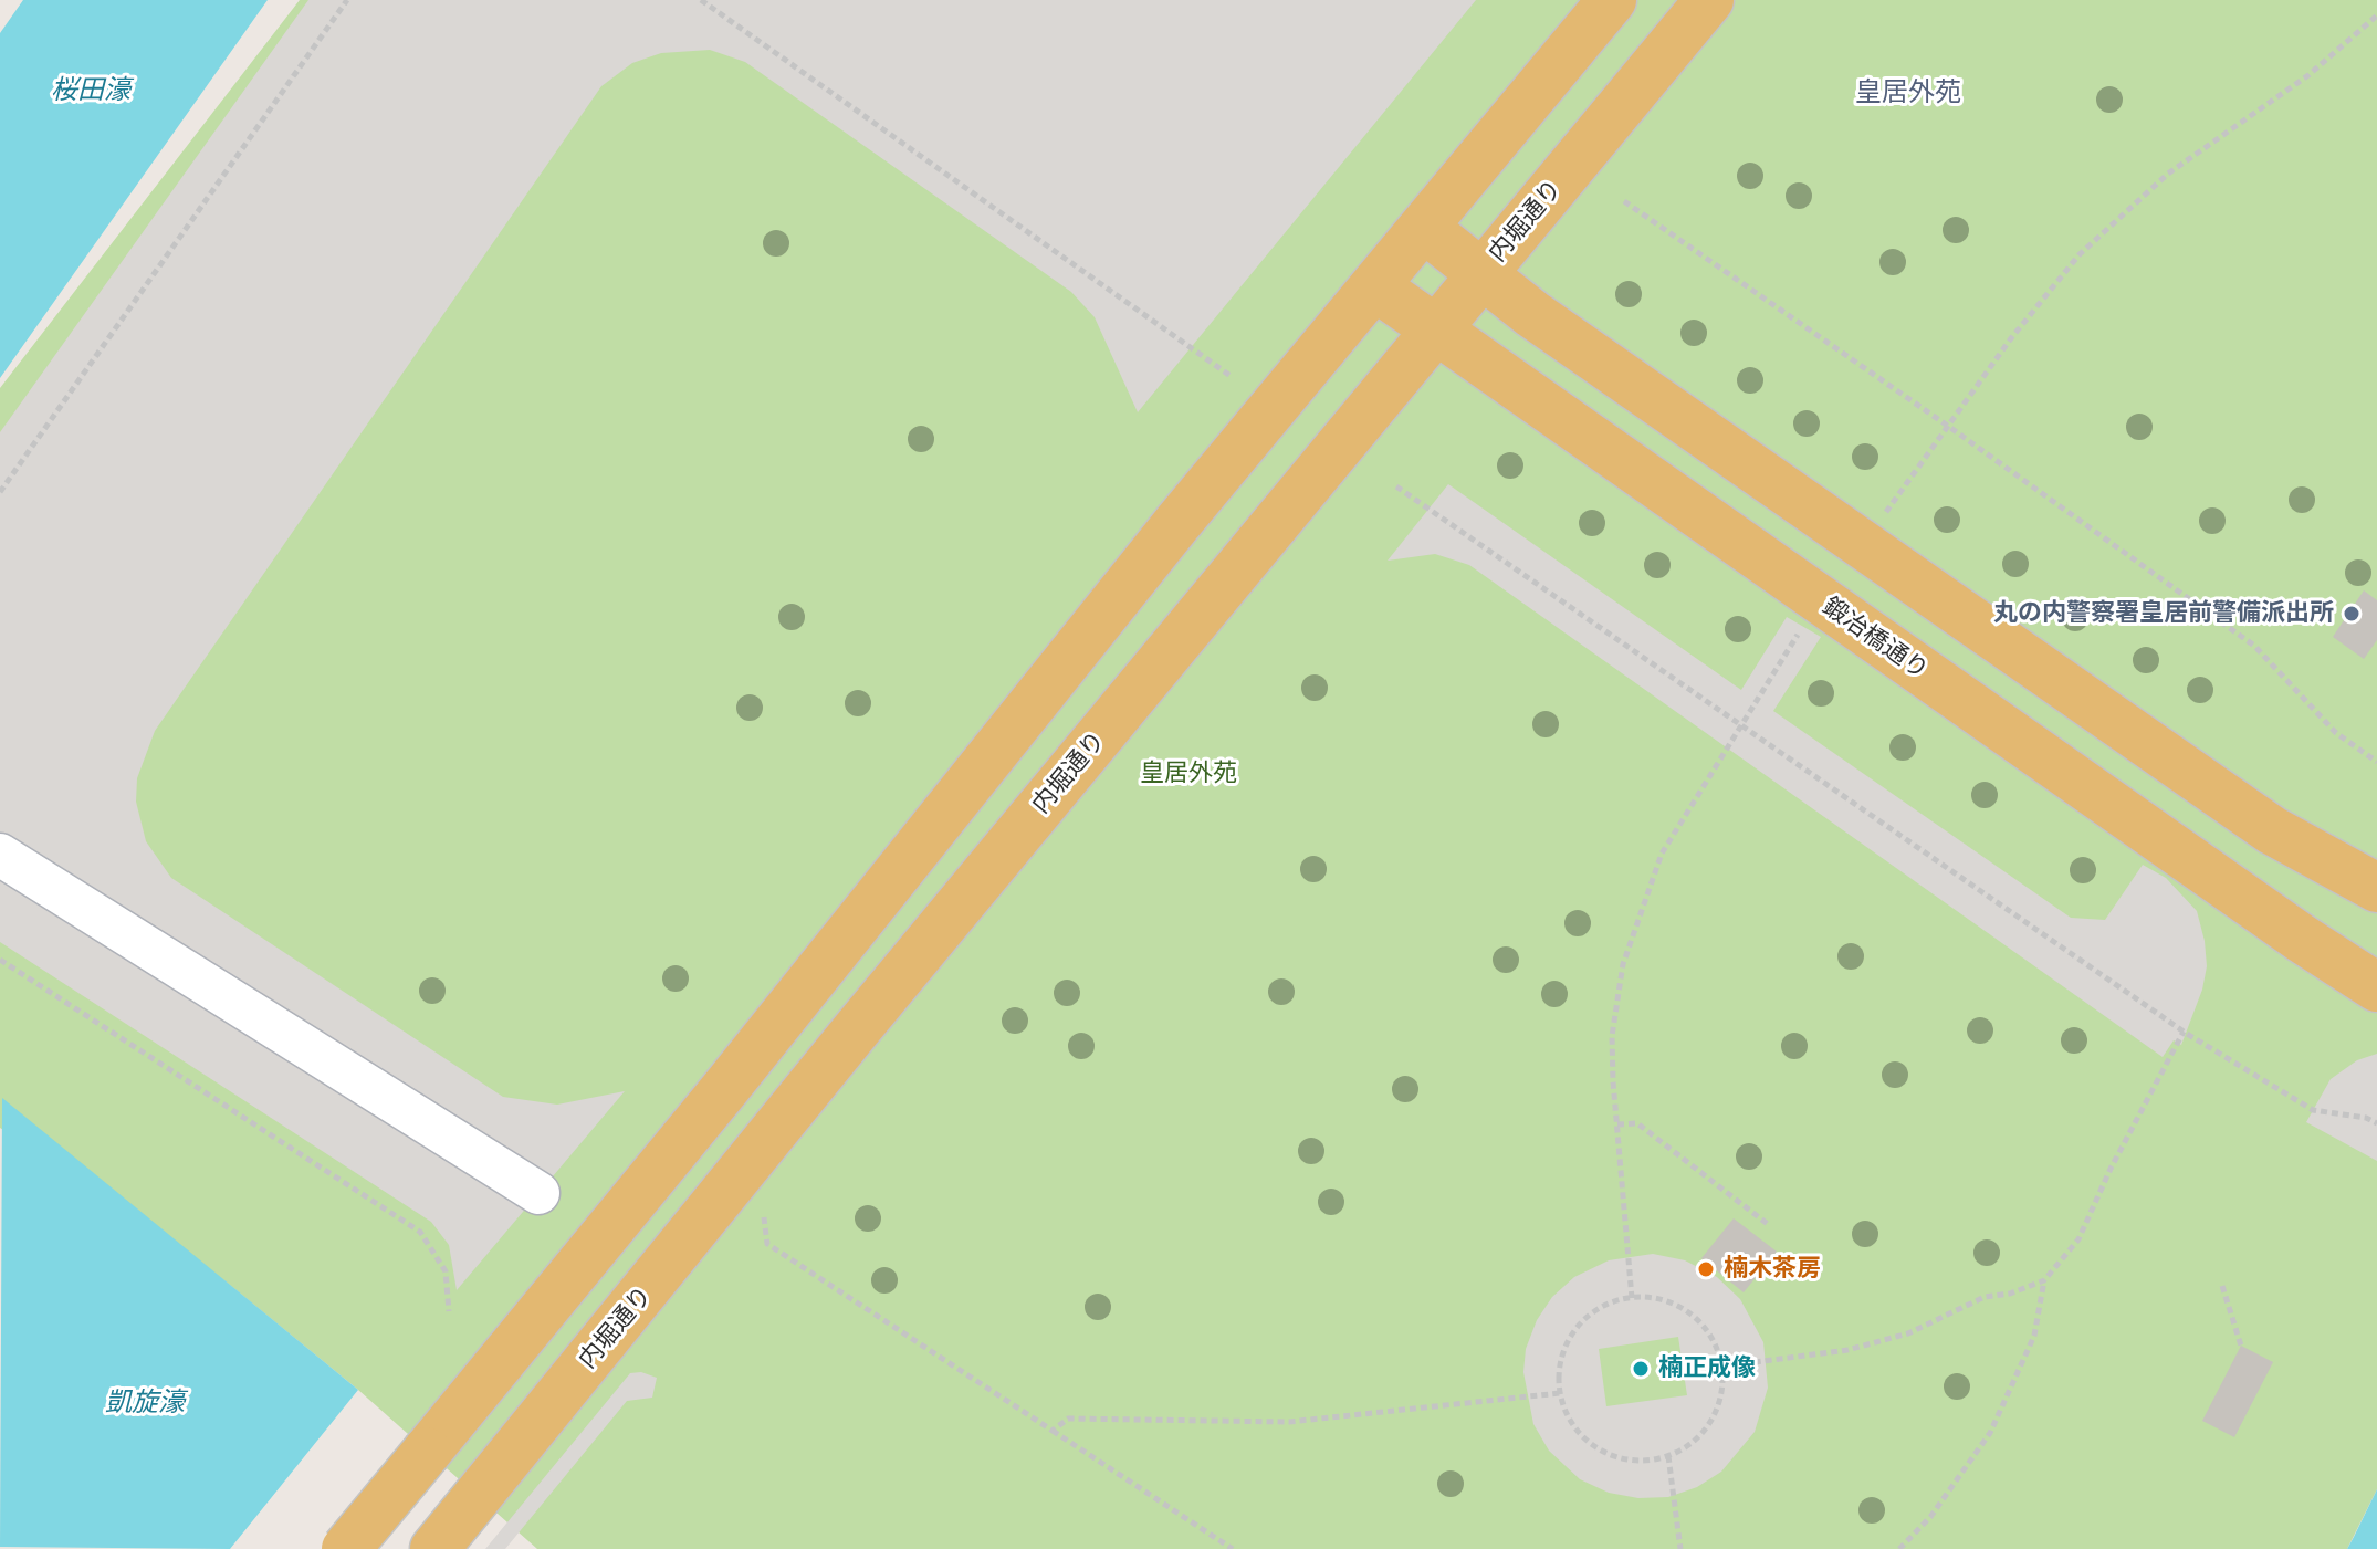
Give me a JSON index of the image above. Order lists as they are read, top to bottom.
{
  "streets": {
    "main road": ["内堀通り", "鍛冶橋通り"]
  },
  "crossings": [
    ["内堀通り", "鍛冶橋通り"]
  ],
  "districts": ["皇居外苑"],
  "water": ["桜田濠", "凱旋濠"],
  "parks": ["皇居外苑"],
  "places": ["丸の内警察署皇居前警備派出所", "楠木茶房", "楠正成像"]
}
